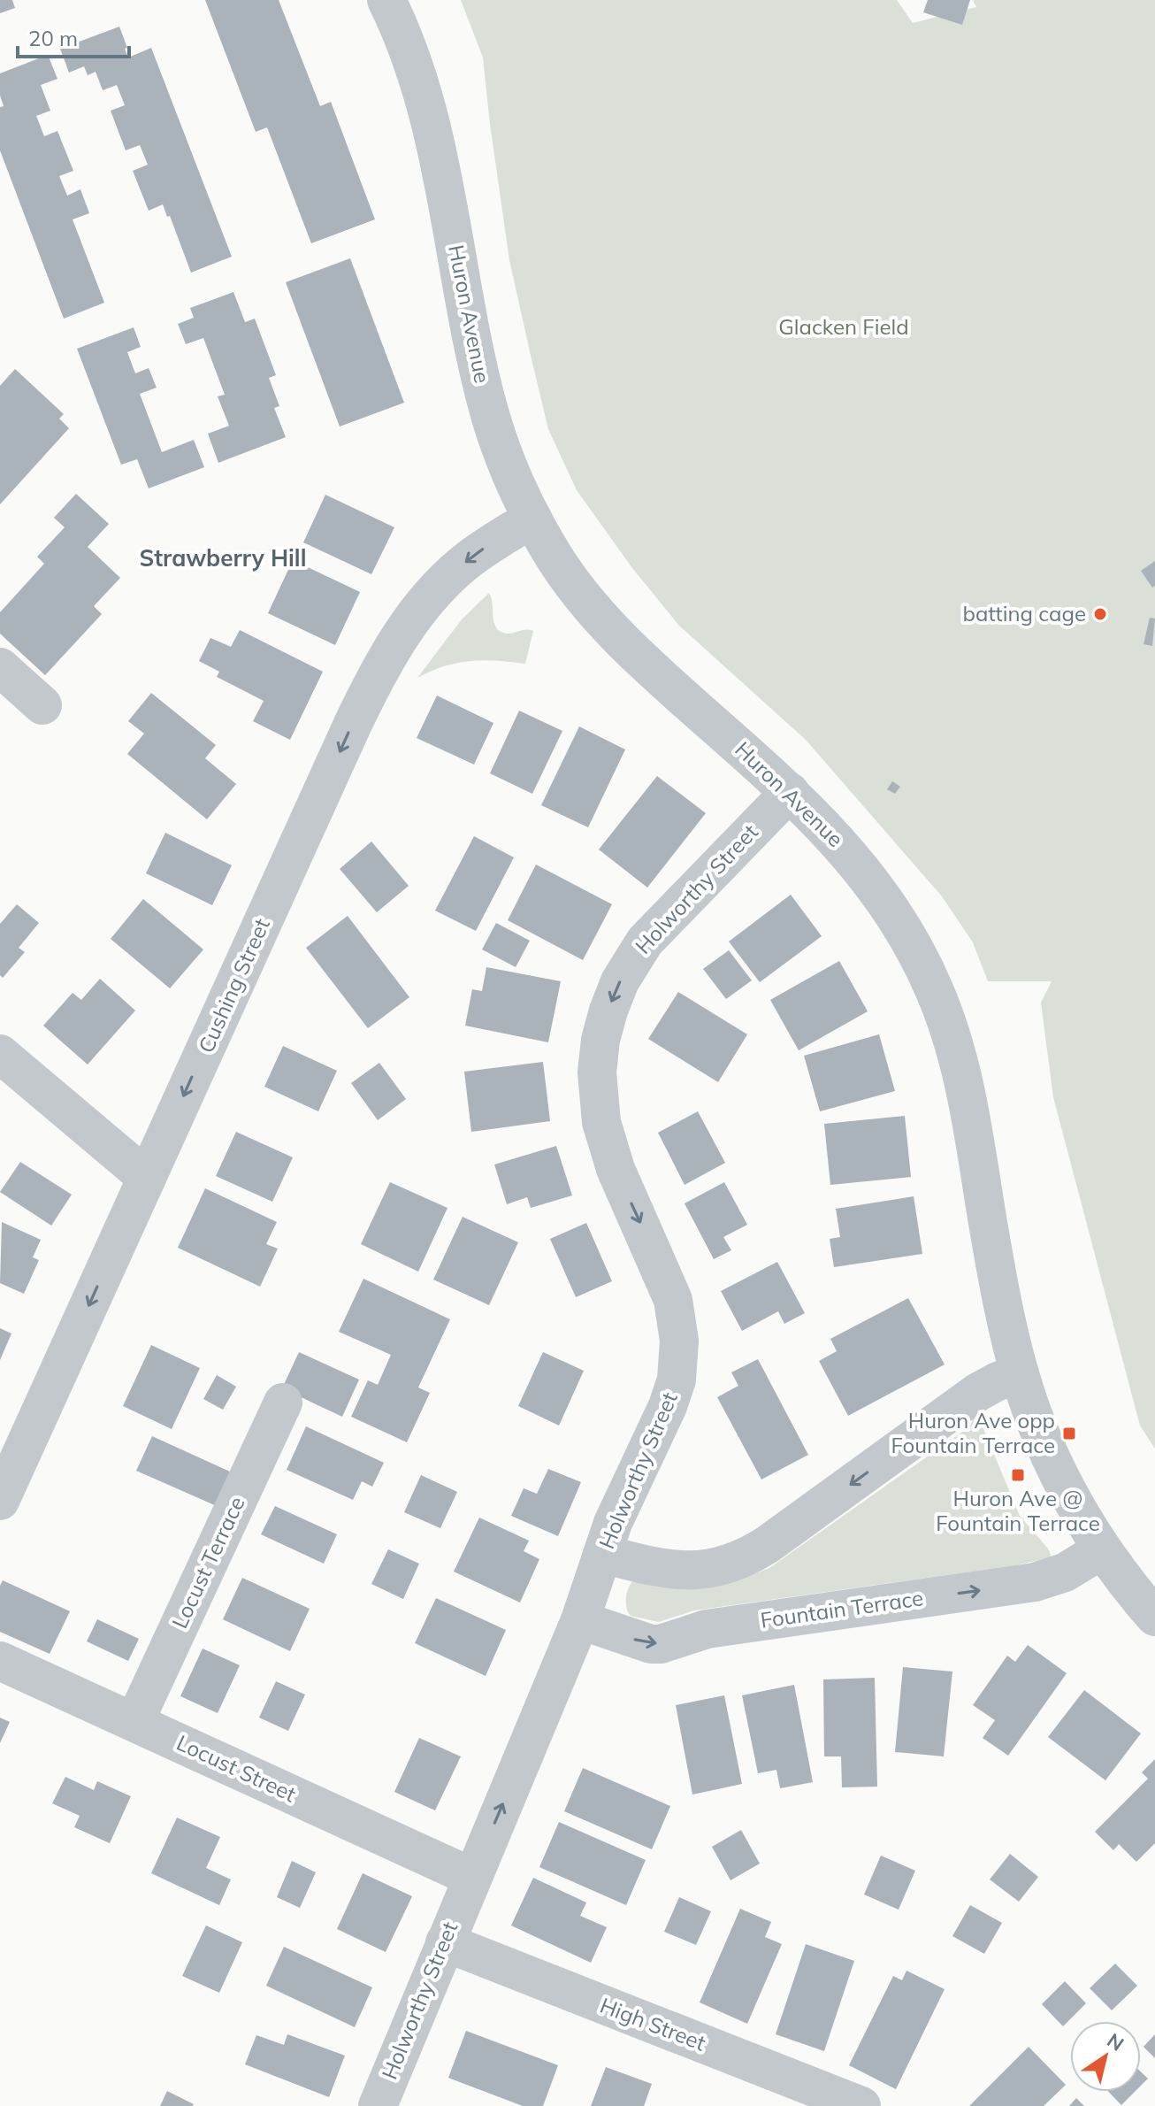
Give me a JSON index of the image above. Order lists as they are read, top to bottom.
{
  "streets": {
    "street": [
      "Huron Avenue",
      "Holworthy Street",
      "Cushing Street",
      "Locust Terrace",
      "Fountain Terrace",
      "Locust Street",
      "High Street"
    ]
  },
  "crossings": [
    ["Huron Avenue", "Holworthy Street"],
    ["Huron Avenue", "Cushing Street"],
    ["Huron Avenue", "Fountain Terrace"],
    ["Holworthy Street", "Fountain Terrace"],
    ["Holworthy Street", "Locust Street"],
    ["Holworthy Street", "High Street"],
    ["Locust Terrace", "Locust Street"]
  ],
  "one_way": ["Cushing Street"],
  "districts": ["Strawberry Hill"],
  "parks": ["Glacken Field"],
  "places": {
    "other": ["batting cage"],
    "transit": ["Huron Ave opp Fountain Terrace", "Huron Ave @ Fountain Terrace"]
  },
  "scale_bar": "20 m",
  "north": "top right"
}
